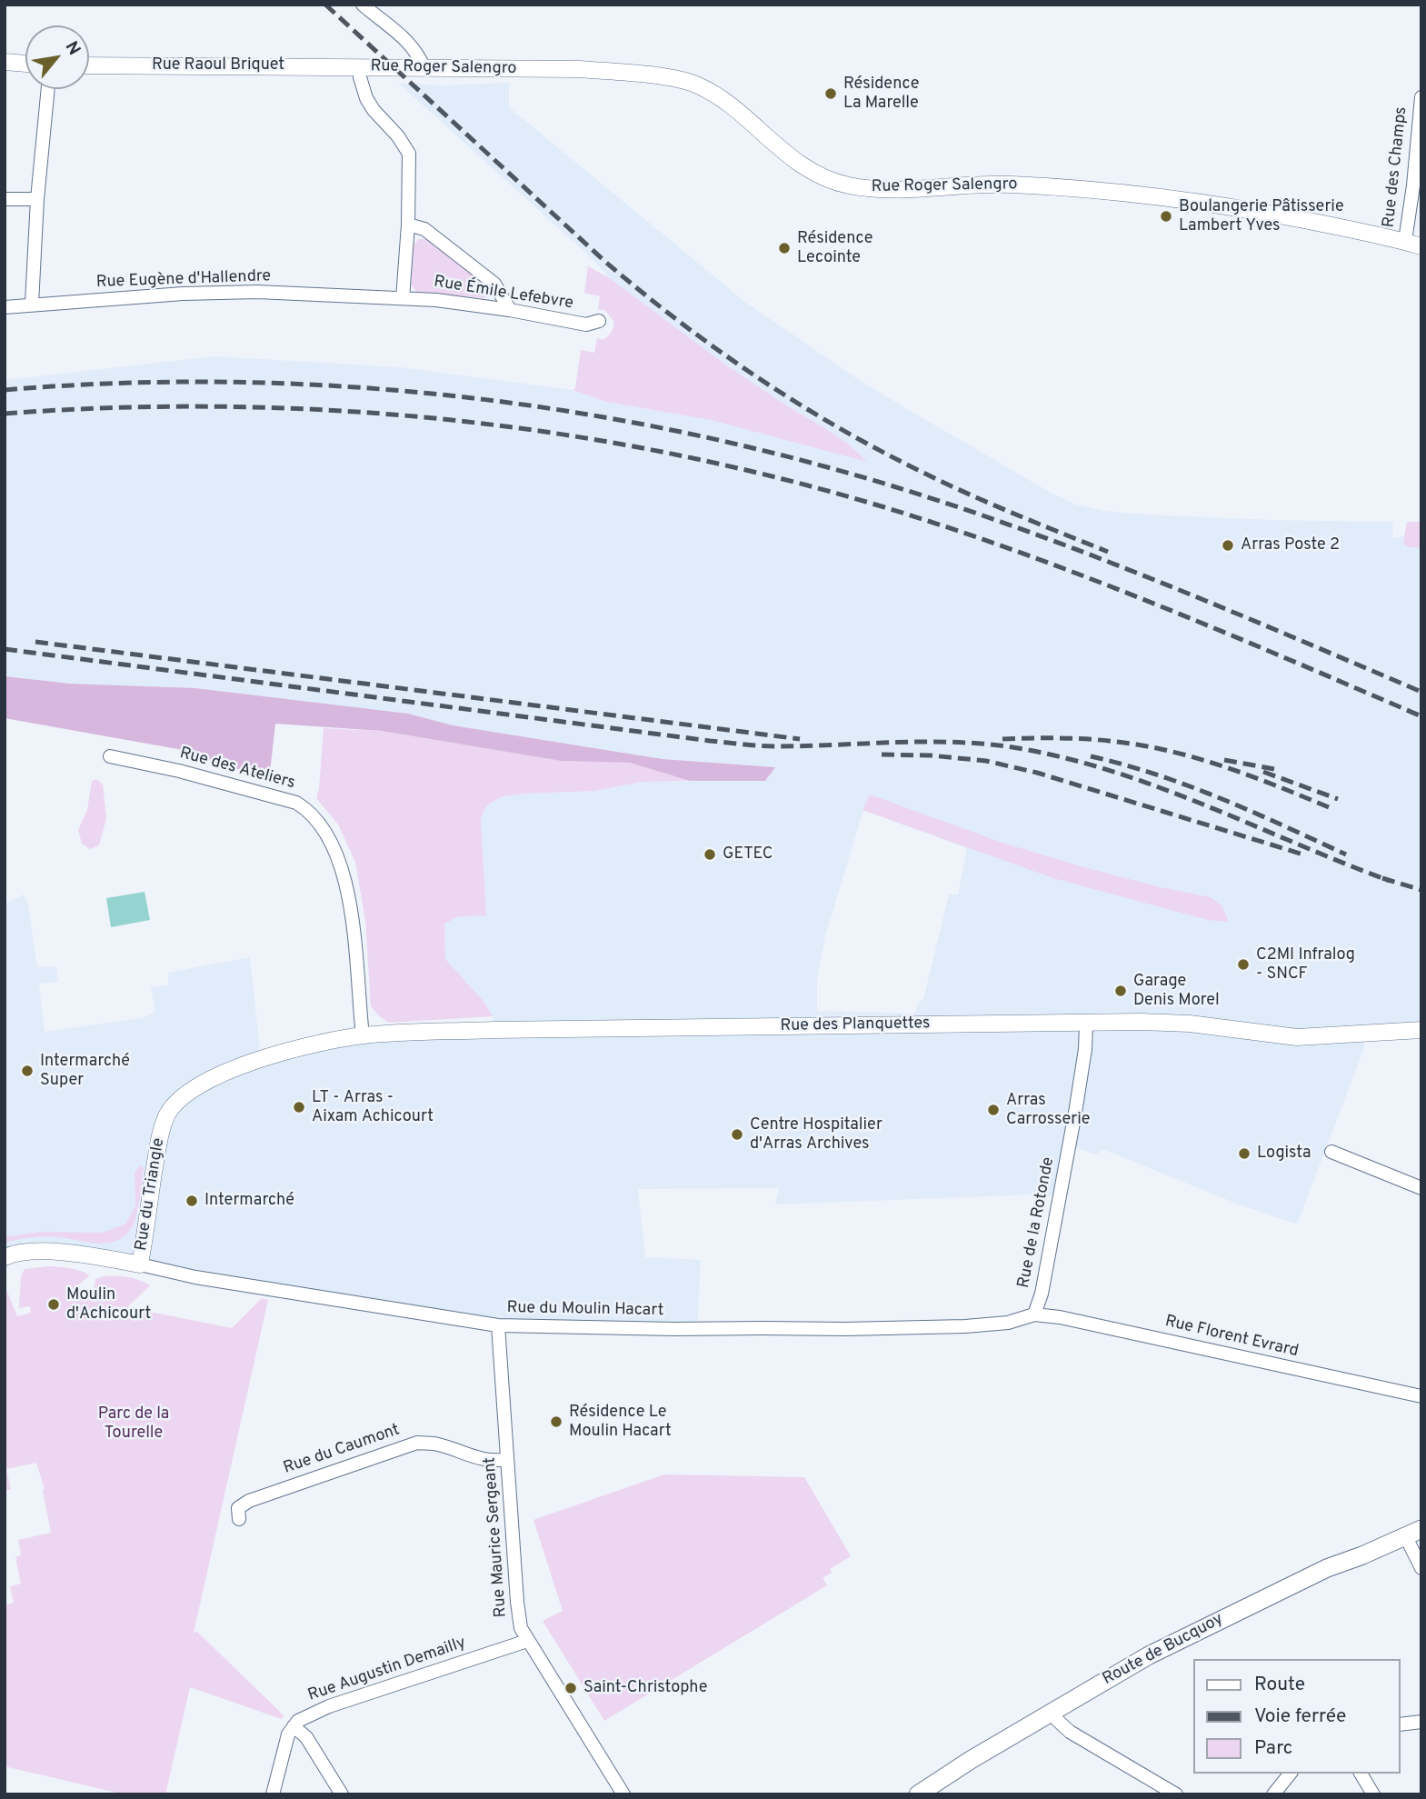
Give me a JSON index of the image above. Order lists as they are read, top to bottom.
{
  "streets": {
    "main road": ["Route de Bucquoy"],
    "street": [
      "Rue Raoul Briquet",
      "Rue Roger Salengro",
      "Rue des Champs",
      "Rue Eugène d'Hallendre",
      "Rue Émile Lefebvre",
      "Rue des Ateliers",
      "Rue des Planquettes",
      "Rue du Triangle",
      "Rue de la Rotonde",
      "Rue du Moulin Hacart",
      "Rue Florent Evrard",
      "Rue du Caumont",
      "Rue Maurice Sergeant",
      "Rue Augustin Demailly"
    ]
  },
  "crossings": [
    ["Rue Raoul Briquet", "Rue Roger Salengro"],
    ["Rue Roger Salengro", "Rue des Champs"],
    ["Rue Eugène d'Hallendre", "Rue Émile Lefebvre"],
    ["Rue des Ateliers", "Rue des Planquettes"],
    ["Rue des Planquettes", "Rue du Triangle"],
    ["Rue des Planquettes", "Rue de la Rotonde"],
    ["Rue du Triangle", "Rue du Moulin Hacart"],
    ["Rue de la Rotonde", "Rue du Moulin Hacart"],
    ["Rue de la Rotonde", "Rue Florent Evrard"],
    ["Rue du Moulin Hacart", "Rue Florent Evrard"],
    ["Rue du Moulin Hacart", "Rue Maurice Sergeant"],
    ["Rue du Caumont", "Rue Maurice Sergeant"],
    ["Rue Maurice Sergeant", "Rue Augustin Demailly"]
  ],
  "parks": ["Parc de la Tourelle"],
  "places": [
    "Résidence La Marelle",
    "Boulangerie Pâtisserie Lambert Yves",
    "Résidence Lecointe",
    "Arras Poste 2",
    "GETEC",
    "C2MI Infralog - SNCF",
    "Garage Denis Morel",
    "Intermarché Super",
    "LT - Arras - Aixam Achicourt",
    "Arras Carrosserie",
    "Centre Hospitalier d'Arras Archives",
    "Logista",
    "Intermarché",
    "Moulin d'Achicourt",
    "Résidence Le Moulin Hacart",
    "Saint-Christophe"
  ],
  "legend": ["Route", "Voie ferrée", "Parc"],
  "north": "top right"
}
